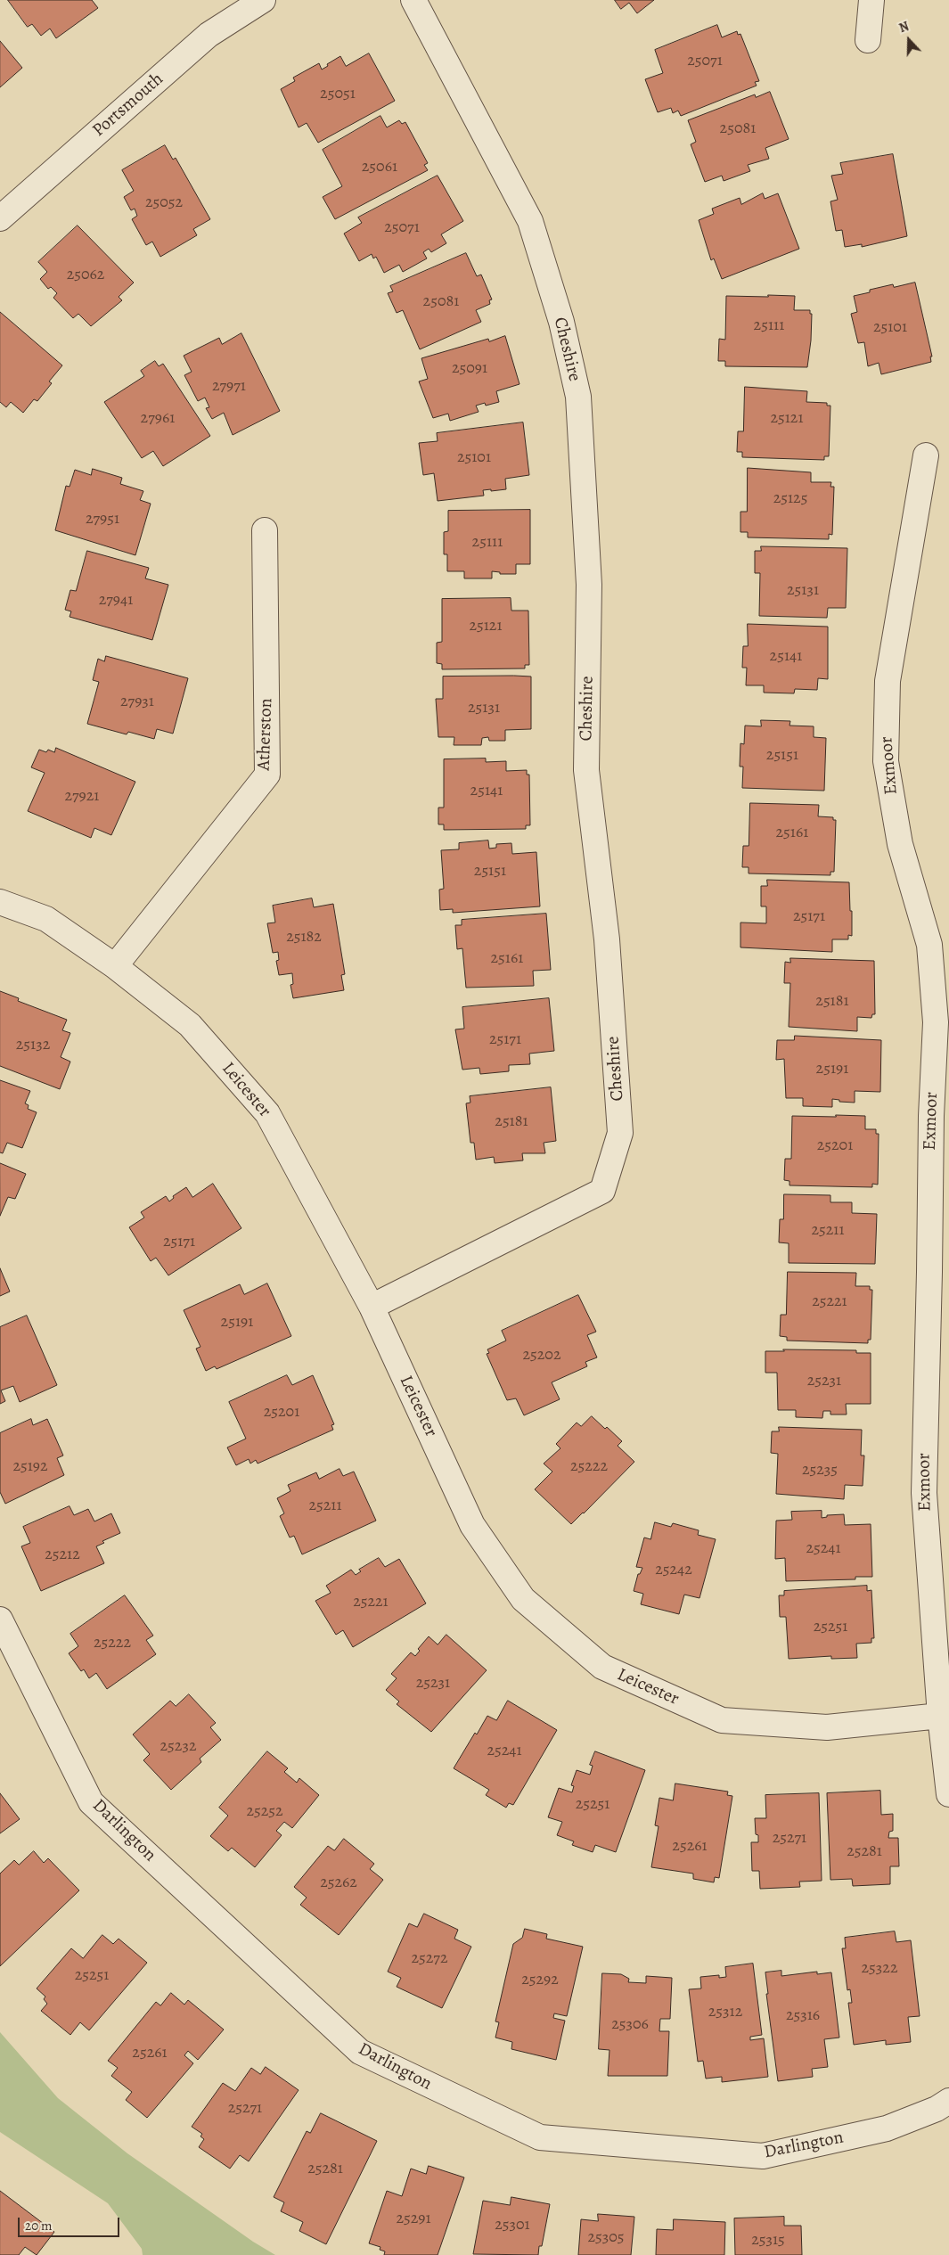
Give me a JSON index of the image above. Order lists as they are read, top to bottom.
{
  "streets": {
    "street": [
      "Portsmouth",
      "Cheshire",
      "Atherston",
      "Exmoor",
      "Leicester",
      "Darlington"
    ]
  },
  "crossings": [
    ["Cheshire", "Leicester"],
    ["Atherston", "Leicester"],
    ["Exmoor", "Leicester"]
  ],
  "house_numbers": [
    "25071",
    "25051",
    "25081",
    "25061",
    "25052",
    "25071",
    "25062",
    "25081",
    "25111",
    "25101",
    "25091",
    "27971",
    "27961",
    "25121",
    "25101",
    "25125",
    "27951",
    "25111",
    "25131",
    "27941",
    "25121",
    "25141",
    "27931",
    "25131",
    "25151",
    "25141",
    "27921",
    "25161",
    "25151",
    "25171",
    "25182",
    "25161",
    "25181",
    "25171",
    "25132",
    "25191",
    "25181",
    "25201",
    "25211",
    "25171",
    "25221",
    "25191",
    "25202",
    "25231",
    "25201",
    "25192",
    "25222",
    "25235",
    "25211",
    "25241",
    "25212",
    "25242",
    "25221",
    "25251",
    "25222",
    "25231",
    "25232",
    "25241",
    "25251",
    "25252",
    "25271",
    "25261",
    "25281",
    "25262",
    "25272",
    "25322",
    "25251",
    "25292",
    "25312",
    "25316",
    "25306",
    "25261",
    "25271",
    "25281",
    "25291",
    "25301",
    "25305",
    "25315"
  ],
  "scale_bar": "20 m",
  "north": "top"
}
